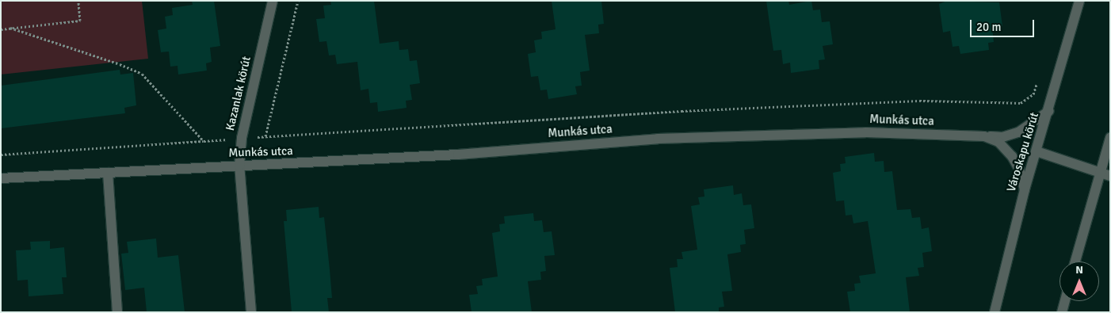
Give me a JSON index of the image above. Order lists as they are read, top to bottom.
{
  "streets": {
    "street": ["Kazanlak körút", "Munkás utca", "Városkapu körút"]
  },
  "crossings": [
    ["Kazanlak körút", "Munkás utca"],
    ["Munkás utca", "Városkapu körút"]
  ],
  "scale_bar": "20 m",
  "north": "top"
}
